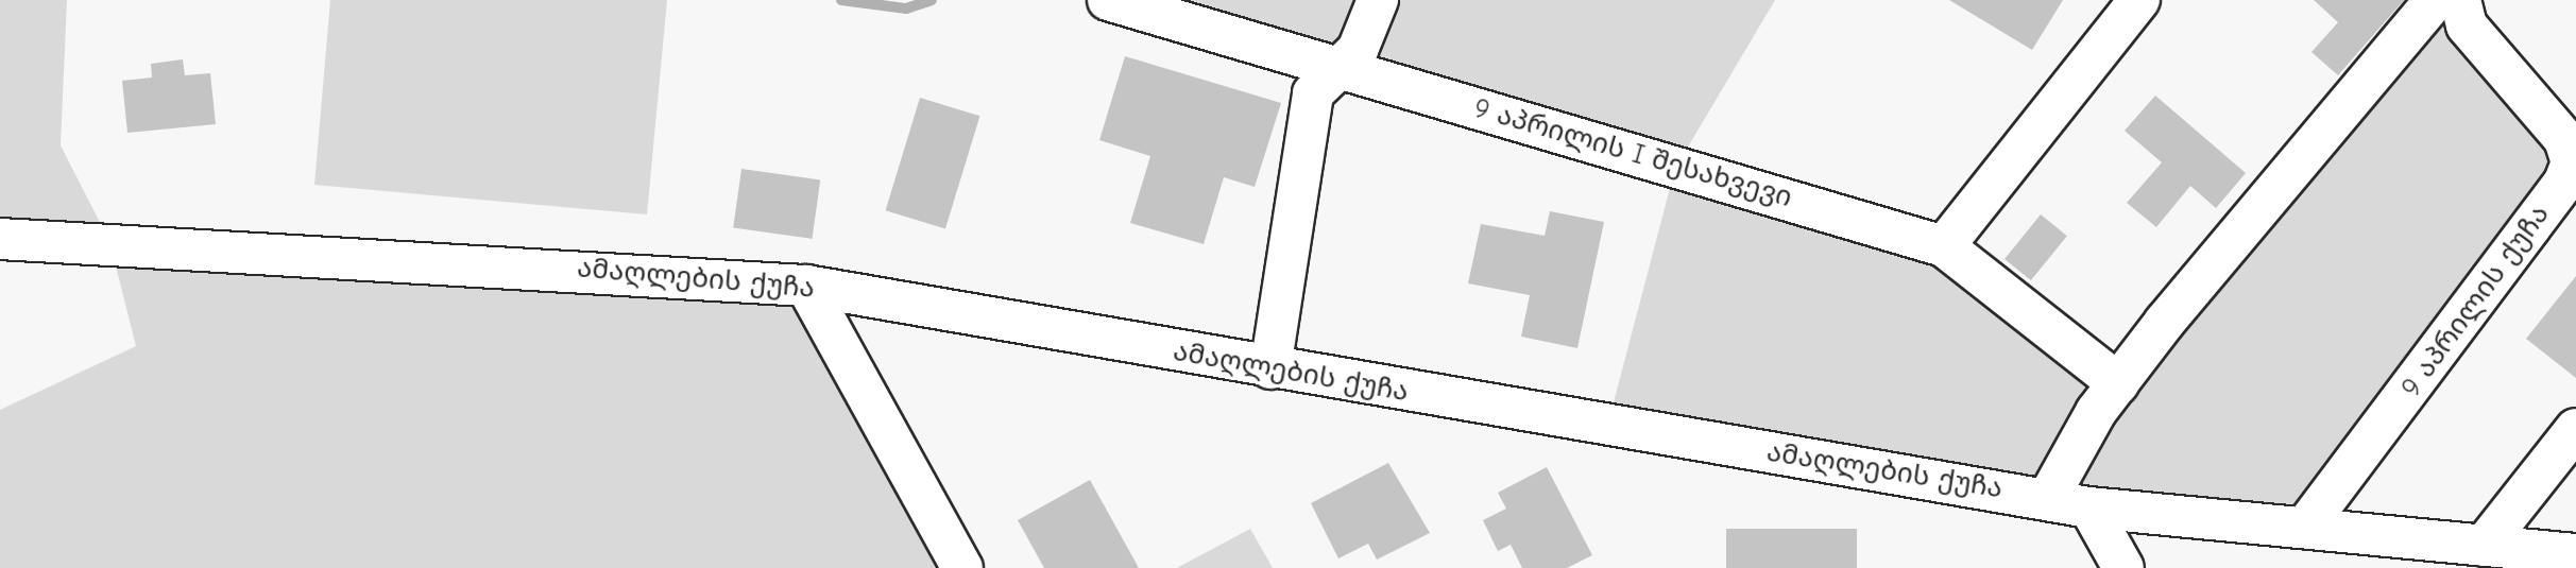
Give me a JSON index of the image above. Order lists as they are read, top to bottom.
{
  "streets": {
    "street": ["9 აპრილის I შესახვევი", "ამაღლების ქუჩა", "9 აპრილის ქუჩა"]
  },
  "crossings": [
    ["ამაღლების ქუჩა", "9 აპრილის ქუჩა"]
  ]
}
